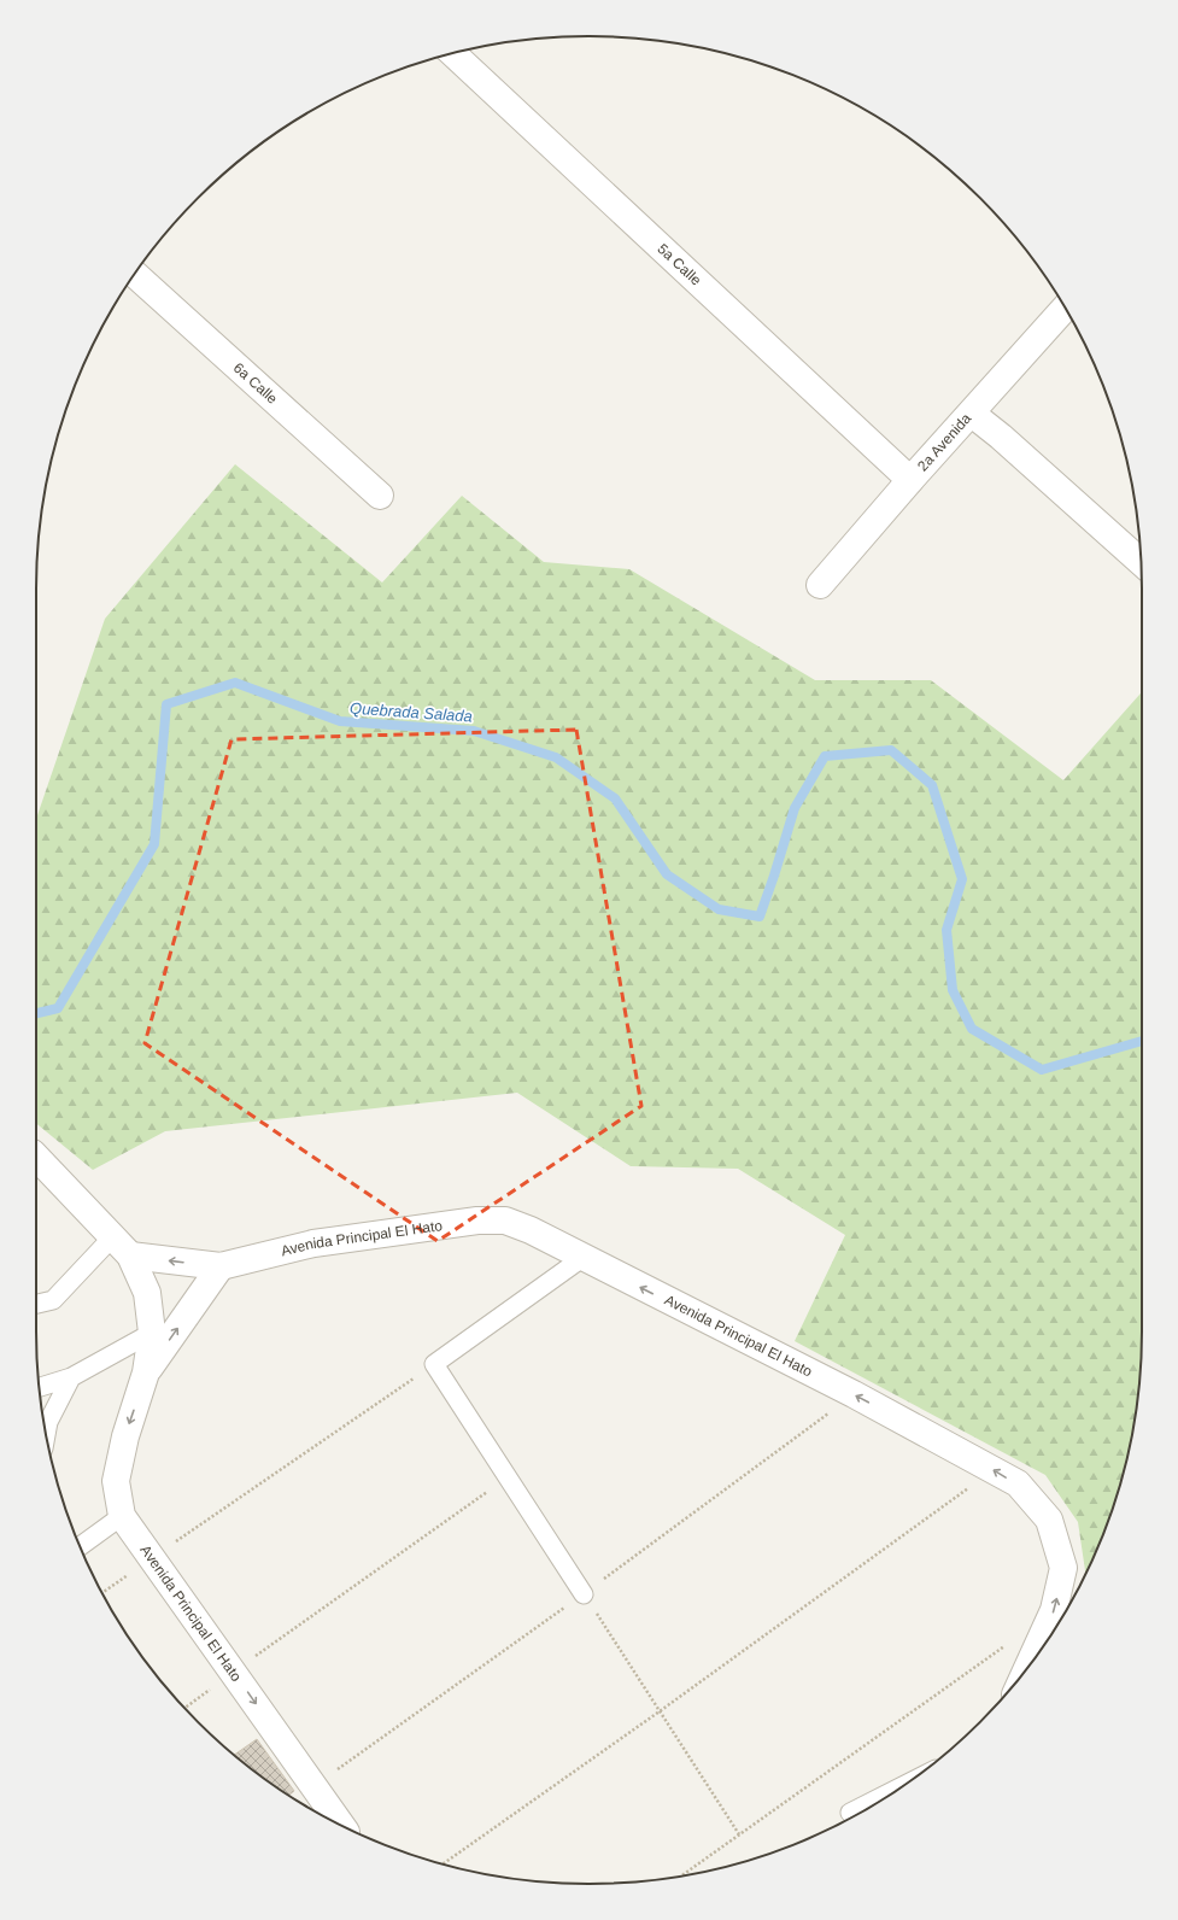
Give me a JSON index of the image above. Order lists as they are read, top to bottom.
{
  "streets": {
    "street": [
      "5a Calle",
      "6a Calle",
      "2a Avenida",
      "Avenida Principal El Hato"
    ]
  },
  "crossings": [
    ["5a Calle", "2a Avenida"]
  ],
  "water": ["Quebrada Salada"]
}
